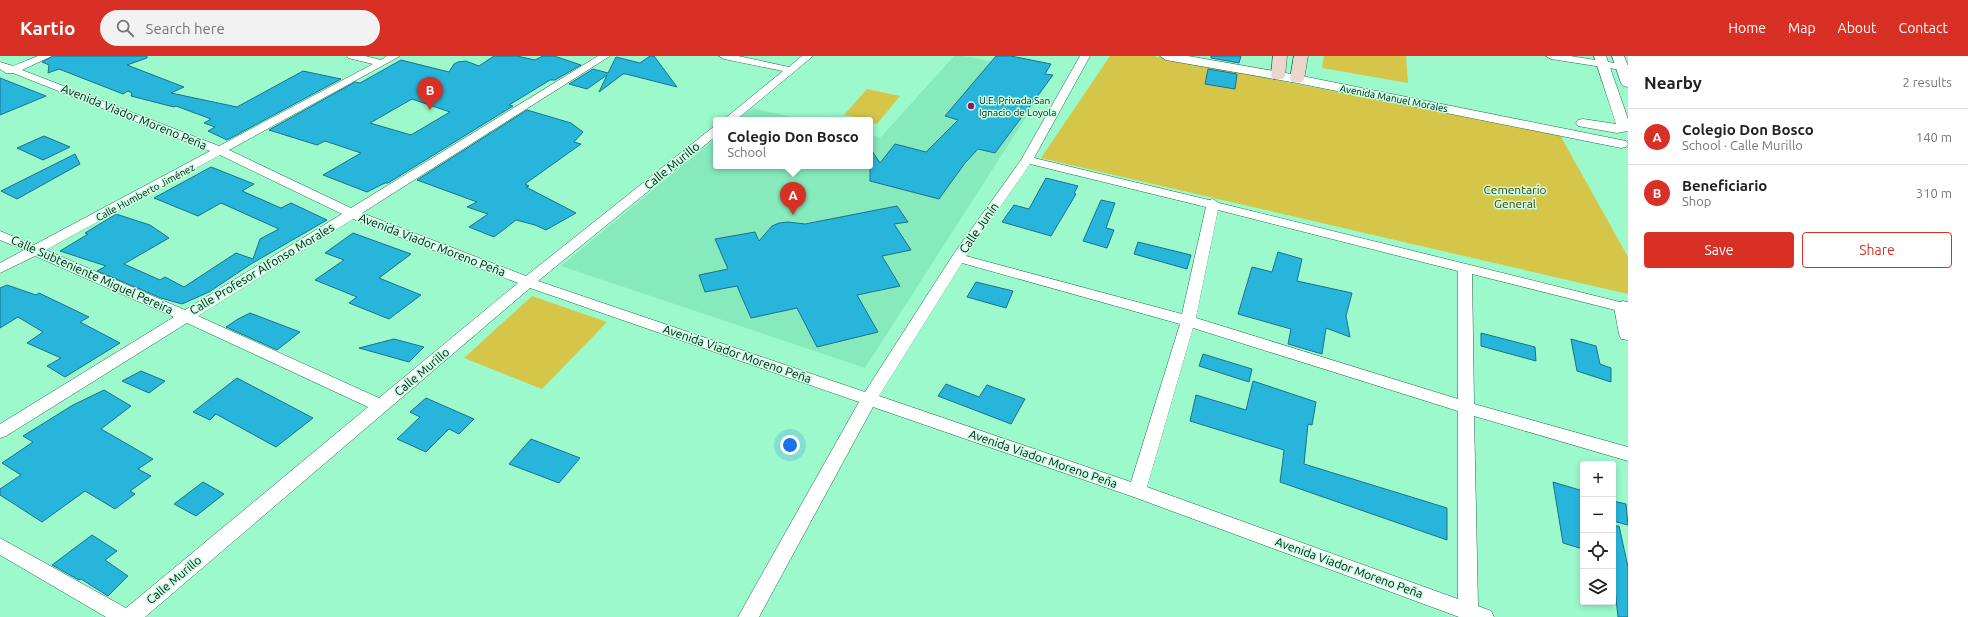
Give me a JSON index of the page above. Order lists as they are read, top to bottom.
{
  "streets": {
    "street": [
      "Avenida Manuel Morales",
      "Avenida Viador Moreno Peña",
      "Calle Murillo",
      "Calle Humberto Jiménez",
      "Calle Junín",
      "Calle Profesor Alfonso Morales",
      "Calle Subteniente Miguel Pereira"
    ]
  },
  "crossings": [
    ["Avenida Viador Moreno Peña", "Calle Murillo"],
    ["Avenida Viador Moreno Peña", "Calle Humberto Jiménez"],
    ["Avenida Viador Moreno Peña", "Calle Junín"],
    ["Avenida Viador Moreno Peña", "Calle Profesor Alfonso Morales"],
    ["Calle Murillo", "Calle Subteniente Miguel Pereira"],
    ["Calle Humberto Jiménez", "Calle Subteniente Miguel Pereira"],
    ["Calle Profesor Alfonso Morales", "Calle Subteniente Miguel Pereira"]
  ],
  "parks": ["Cementario General"],
  "places": ["U.E. Privada San Ignacio de Loyola"],
  "page": {
    "header": "Kartio",
    "search": "Search here",
    "nav": [
      "Home",
      "Map",
      "About",
      "Contact"
    ],
    "heading": ["Nearby", "2 results"],
    "pins": ["B", "A"],
    "list": [
      {
        "mark": "A",
        "name": "Colegio Don Bosco",
        "note": "School · Calle Murillo",
        "value": "140 m"
      },
      {
        "mark": "B",
        "name": "Beneficiario",
        "note": "Shop",
        "value": "310 m"
      }
    ],
    "popup": ["Colegio Don Bosco", "School"],
    "buttons": ["Save", "Share"],
    "map_buttons": ["+", "−"]
  }
}
